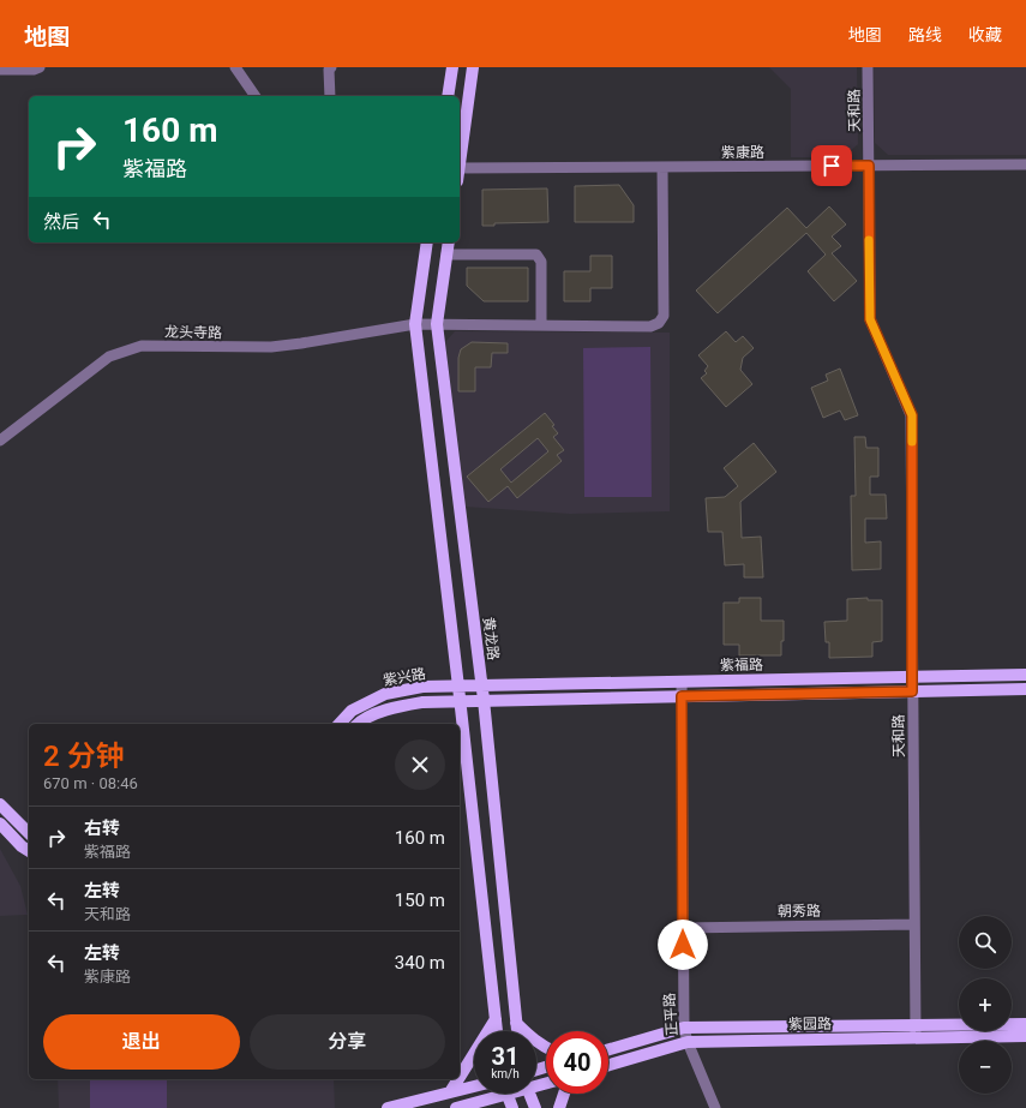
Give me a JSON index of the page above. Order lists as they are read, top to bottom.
{
  "streets": {
    "main road": [
      "黄龙路",
      "紫福路",
      "紫兴路",
      "紫园路"
    ],
    "street": [
      "天和路",
      "紫康路",
      "龙头寺路",
      "朝秀路",
      "正平路"
    ]
  },
  "crossings": [
    ["天和路", "紫康路"],
    ["天和路", "紫福路"],
    ["天和路", "朝秀路"],
    ["天和路", "紫园路"],
    ["紫康路", "龙头寺路"],
    ["龙头寺路", "黄龙路"],
    ["黄龙路", "紫福路"],
    ["紫福路", "紫兴路"],
    ["紫福路", "正平路"],
    ["朝秀路", "正平路"],
    ["正平路", "紫园路"]
  ],
  "page": {
    "header": "地图",
    "nav": ["地图", "路线", "收藏"],
    "turn": ["160 m", "紫福路"],
    "then": "然后",
    "heading": ["2 分钟", "670 m · 08:46"],
    "list": [
      {
        "name": "右转",
        "note": "紫福路",
        "value": "160 m"
      },
      {
        "name": "左转",
        "note": "天和路",
        "value": "150 m"
      },
      {
        "name": "左转",
        "note": "紫康路",
        "value": "340 m"
      }
    ],
    "map_buttons": ["+", "−"],
    "buttons": ["退出", "分享"],
    "speed": "31 km/h",
    "limit": "40"
  }
}
